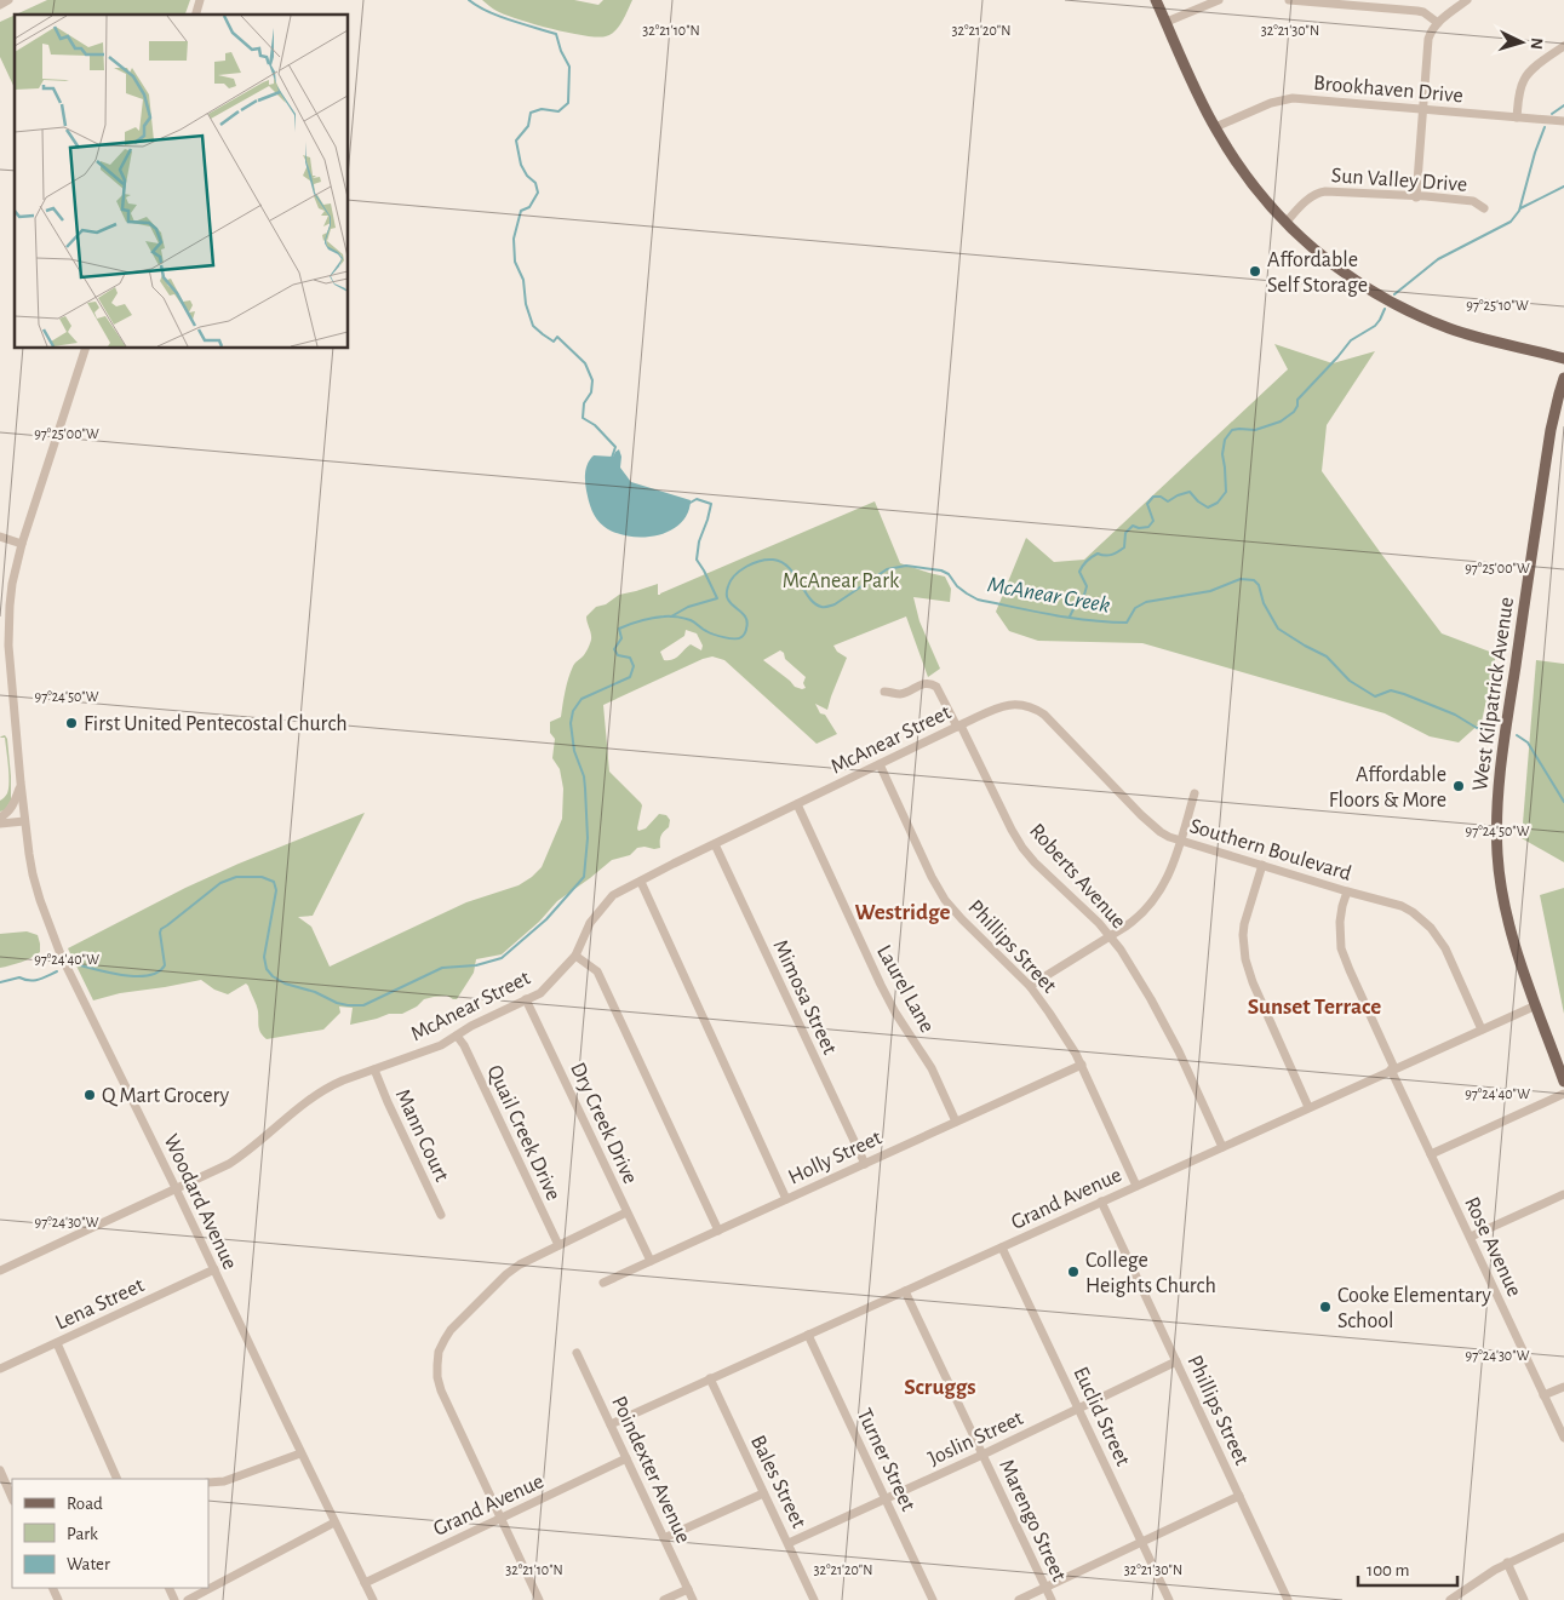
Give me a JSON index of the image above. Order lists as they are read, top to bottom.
{
  "streets": {
    "main road": ["West Kilpatrick Avenue"],
    "street": [
      "Brookhaven Drive",
      "Sun Valley Drive",
      "McAnear Street",
      "Southern Boulevard",
      "Roberts Avenue",
      "Phillips Street",
      "Laurel Lane",
      "Mimosa Street",
      "Dry Creek Drive",
      "Quail Creek Drive",
      "Mann Court",
      "Holly Street",
      "Grand Avenue",
      "Woodard Avenue",
      "Rose Avenue",
      "Lena Street",
      "Euclid Street",
      "Joslin Street",
      "Turner Street",
      "Poindexter Avenue",
      "Bales Street",
      "Marengo Street"
    ]
  },
  "crossings": [
    ["West Kilpatrick Avenue", "Grand Avenue"],
    ["McAnear Street", "Southern Boulevard"],
    ["McAnear Street", "Roberts Avenue"],
    ["McAnear Street", "Phillips Street"],
    ["McAnear Street", "Laurel Lane"],
    ["McAnear Street", "Mimosa Street"],
    ["McAnear Street", "Dry Creek Drive"],
    ["McAnear Street", "Quail Creek Drive"],
    ["McAnear Street", "Mann Court"],
    ["McAnear Street", "Woodard Avenue"],
    ["Southern Boulevard", "Grand Avenue"],
    ["Southern Boulevard", "Rose Avenue"],
    ["Roberts Avenue", "Grand Avenue"],
    ["Phillips Street", "Holly Street"],
    ["Phillips Street", "Grand Avenue"],
    ["Phillips Street", "Joslin Street"],
    ["Laurel Lane", "Holly Street"],
    ["Mimosa Street", "Holly Street"],
    ["Dry Creek Drive", "Holly Street"],
    ["Grand Avenue", "Woodard Avenue"],
    ["Grand Avenue", "Rose Avenue"],
    ["Grand Avenue", "Euclid Street"],
    ["Grand Avenue", "Turner Street"],
    ["Grand Avenue", "Poindexter Avenue"],
    ["Grand Avenue", "Bales Street"],
    ["Grand Avenue", "Marengo Street"],
    ["Woodard Avenue", "Lena Street"],
    ["Euclid Street", "Joslin Street"],
    ["Joslin Street", "Turner Street"],
    ["Joslin Street", "Bales Street"],
    ["Joslin Street", "Marengo Street"]
  ],
  "districts": ["Westridge", "Sunset Terrace", "Scruggs"],
  "water": ["McAnear Creek"],
  "parks": ["McAnear Park"],
  "places": [
    "Affordable Self Storage",
    "First United Pentecostal Church",
    "Affordable Floors & More",
    "Q Mart Grocery",
    "College Heights Church",
    "Cooke Elementary School"
  ],
  "legend": ["Road", "Park", "Water"],
  "scale_bar": "100 m",
  "north": "right",
  "coordinates": [
    "32°21'10\"N",
    "32°21'20\"N",
    "32°21'30\"N",
    "97°25'10\"W",
    "97°25'00\"W",
    "97°24'50\"W",
    "97°24'40\"W",
    "97°24'30\"W"
  ]
}
